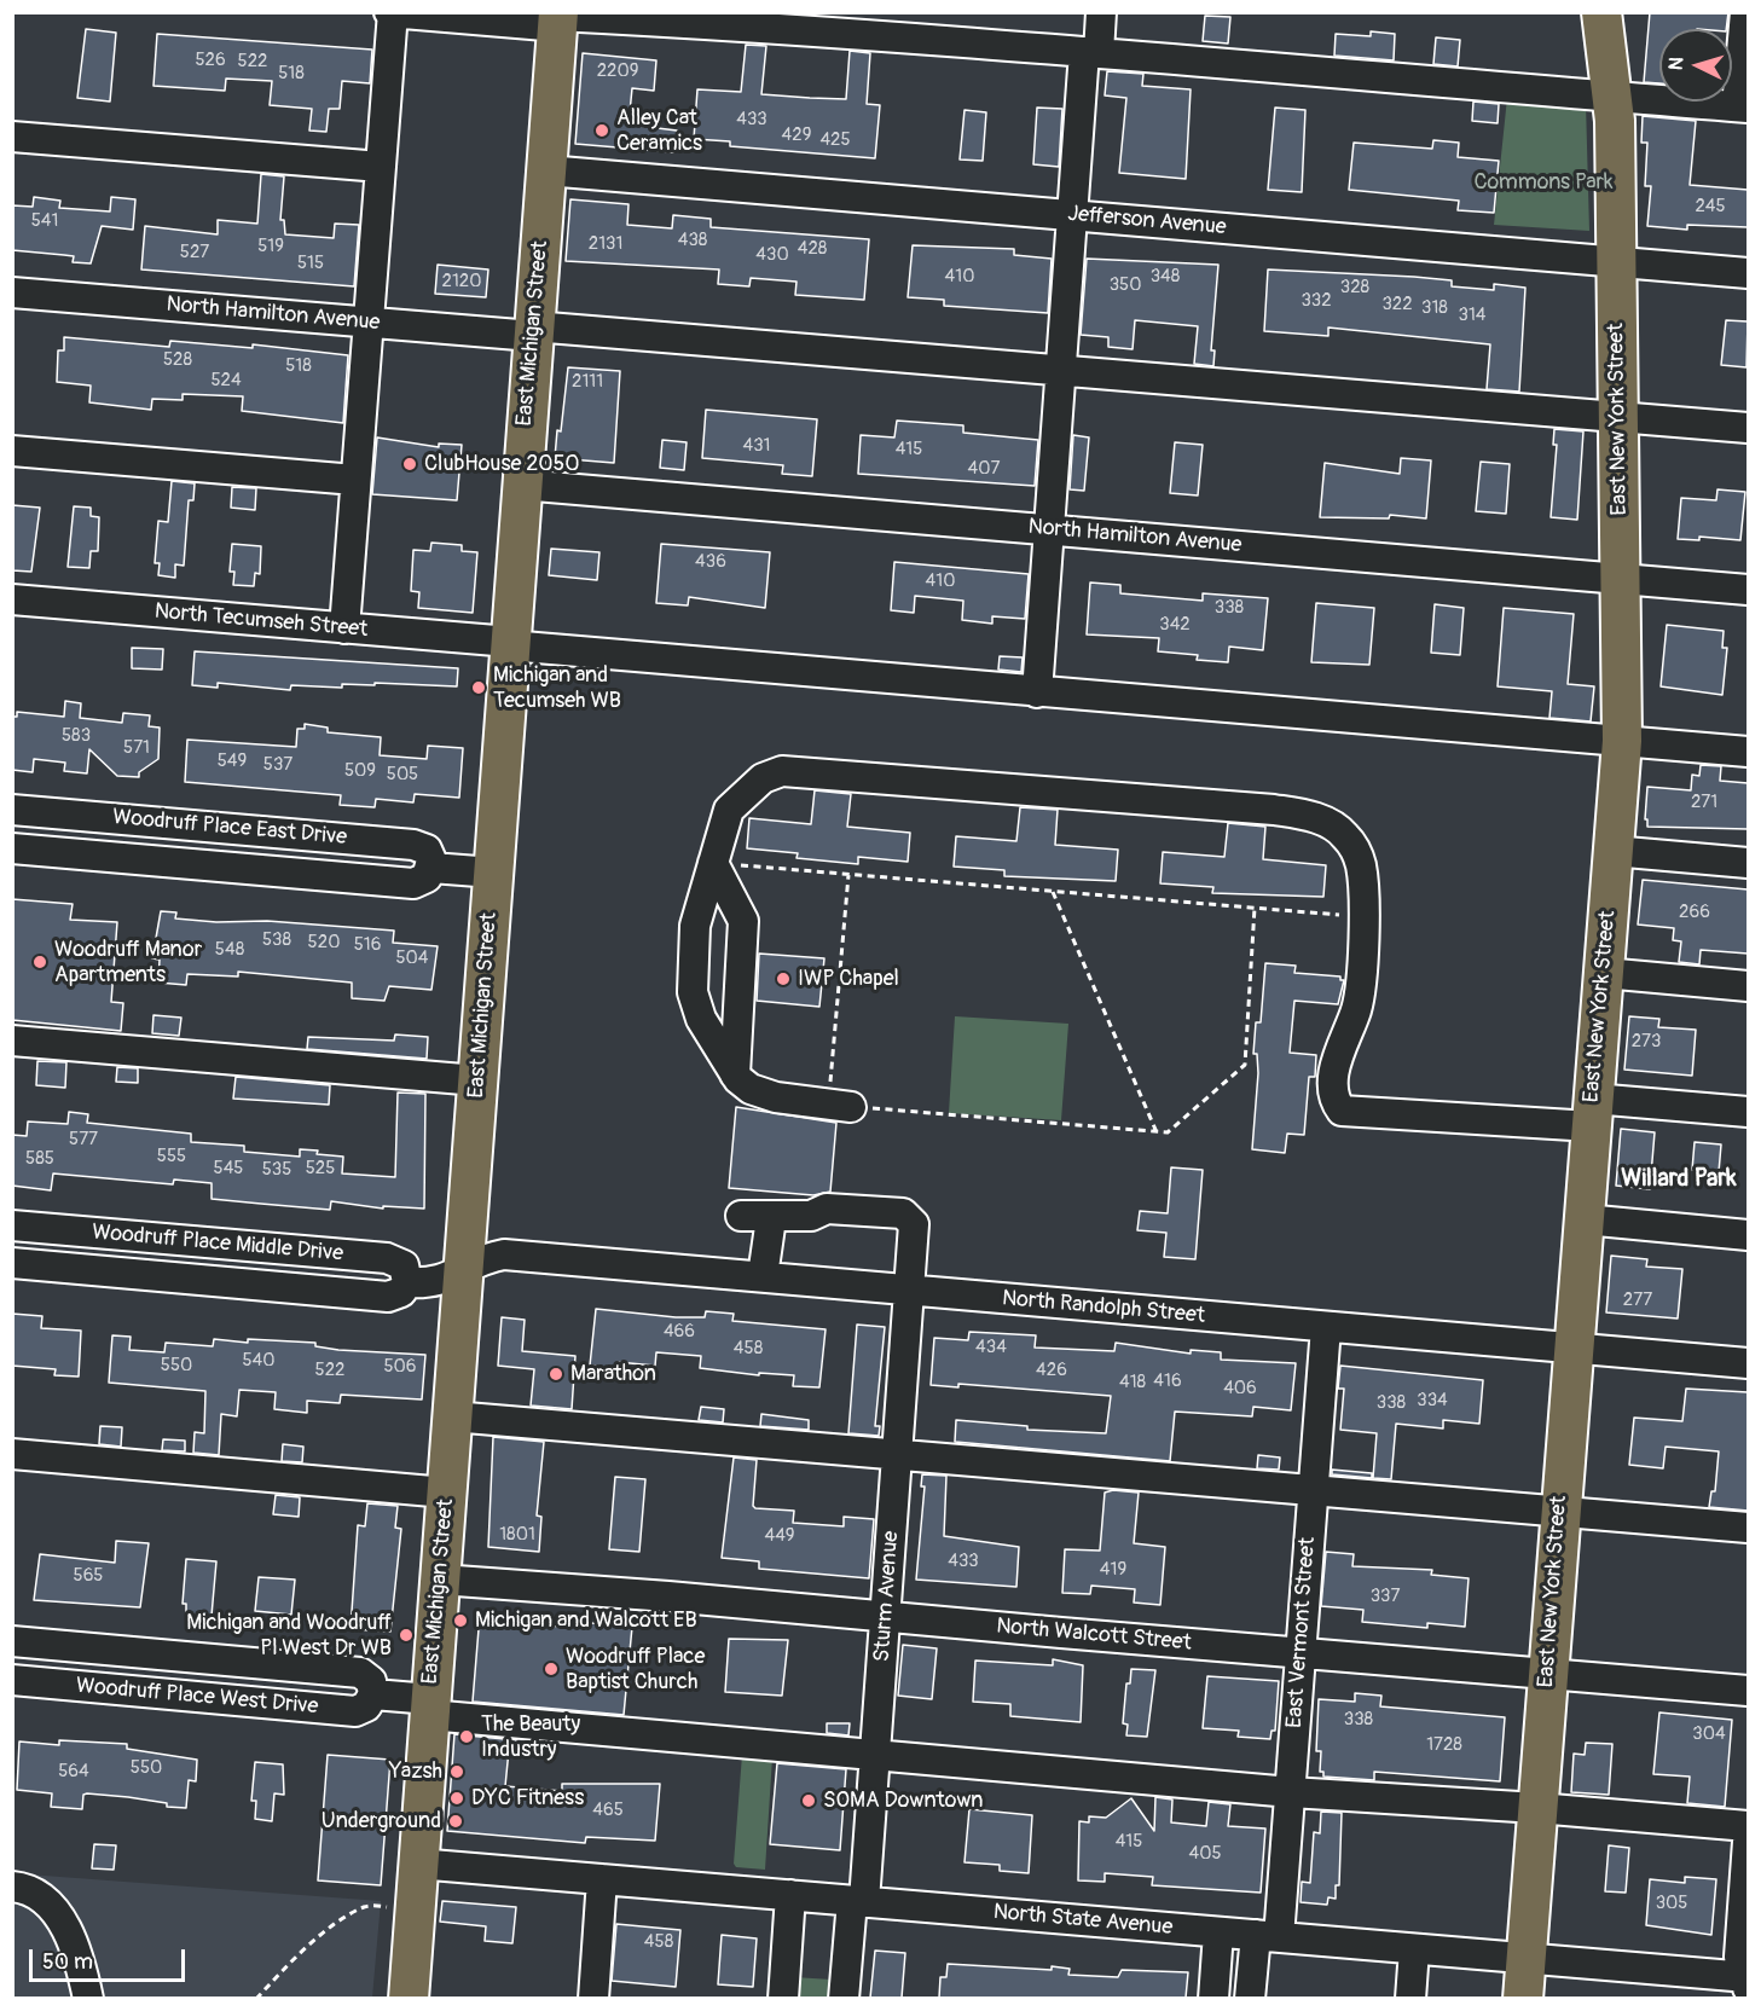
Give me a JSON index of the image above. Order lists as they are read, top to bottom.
{
  "streets": {
    "main road": ["East Michigan Street", "East New York Street"],
    "street": [
      "Jefferson Avenue",
      "North Hamilton Avenue",
      "North Tecumseh Street",
      "Woodruff Place East Drive",
      "Woodruff Place Middle Drive",
      "North Randolph Street",
      "Sturm Avenue",
      "East Vermont Street",
      "North Walcott Street",
      "Woodruff Place West Drive",
      "North State Avenue"
    ]
  },
  "crossings": [
    ["Jefferson Avenue", "East Michigan Street"],
    ["Jefferson Avenue", "East New York Street"],
    ["North Hamilton Avenue", "East Michigan Street"],
    ["North Hamilton Avenue", "East New York Street"],
    ["East Michigan Street", "North Tecumseh Street"],
    ["East Michigan Street", "Woodruff Place Middle Drive"],
    ["East Michigan Street", "North Randolph Street"],
    ["East Michigan Street", "North Walcott Street"],
    ["East Michigan Street", "North State Avenue"],
    ["East New York Street", "North Randolph Street"],
    ["East New York Street", "North Walcott Street"],
    ["East New York Street", "North State Avenue"],
    ["Woodruff Place Middle Drive", "North Randolph Street"],
    ["North Randolph Street", "Sturm Avenue"],
    ["North Randolph Street", "East Vermont Street"],
    ["Sturm Avenue", "North Walcott Street"],
    ["Sturm Avenue", "North State Avenue"],
    ["East Vermont Street", "North Walcott Street"],
    ["East Vermont Street", "North State Avenue"]
  ],
  "districts": ["Willard Park"],
  "parks": ["Commons Park"],
  "places": [
    "Alley Cat Ceramics",
    "ClubHouse 2050",
    "Michigan and Tecumseh WB",
    "Woodruff Manor Apartments",
    "IWP Chapel",
    "Marathon",
    "Michigan and Walcott EB",
    "Michigan and Woodruff Pl West Dr WB",
    "Woodruff Place Baptist Church",
    "The Beauty Industry",
    "Yazsh",
    "DYC Fitness",
    "SOMA Downtown",
    "Underground"
  ],
  "house_numbers": [
    "526",
    "522",
    "2209",
    "518",
    "433",
    "429",
    "425",
    "245",
    "541",
    "438",
    "2131",
    "519",
    "428",
    "527",
    "430",
    "515",
    "410",
    "348",
    "2120",
    "350",
    "328",
    "332",
    "322",
    "318",
    "314",
    "528",
    "518",
    "524",
    "2111",
    "431",
    "415",
    "407",
    "436",
    "410",
    "338",
    "342",
    "583",
    "571",
    "549",
    "537",
    "509",
    "505",
    "271",
    "266",
    "538",
    "520",
    "516",
    "548",
    "504",
    "273",
    "577",
    "555",
    "585",
    "545",
    "525",
    "535",
    "277",
    "466",
    "434",
    "458",
    "540",
    "550",
    "506",
    "522",
    "426",
    "416",
    "418",
    "406",
    "334",
    "338",
    "1801",
    "449",
    "433",
    "419",
    "565",
    "337",
    "338",
    "304",
    "1728",
    "550",
    "564",
    "465",
    "415",
    "405",
    "305",
    "458"
  ],
  "scale_bar": "50 m",
  "north": "left"
}
